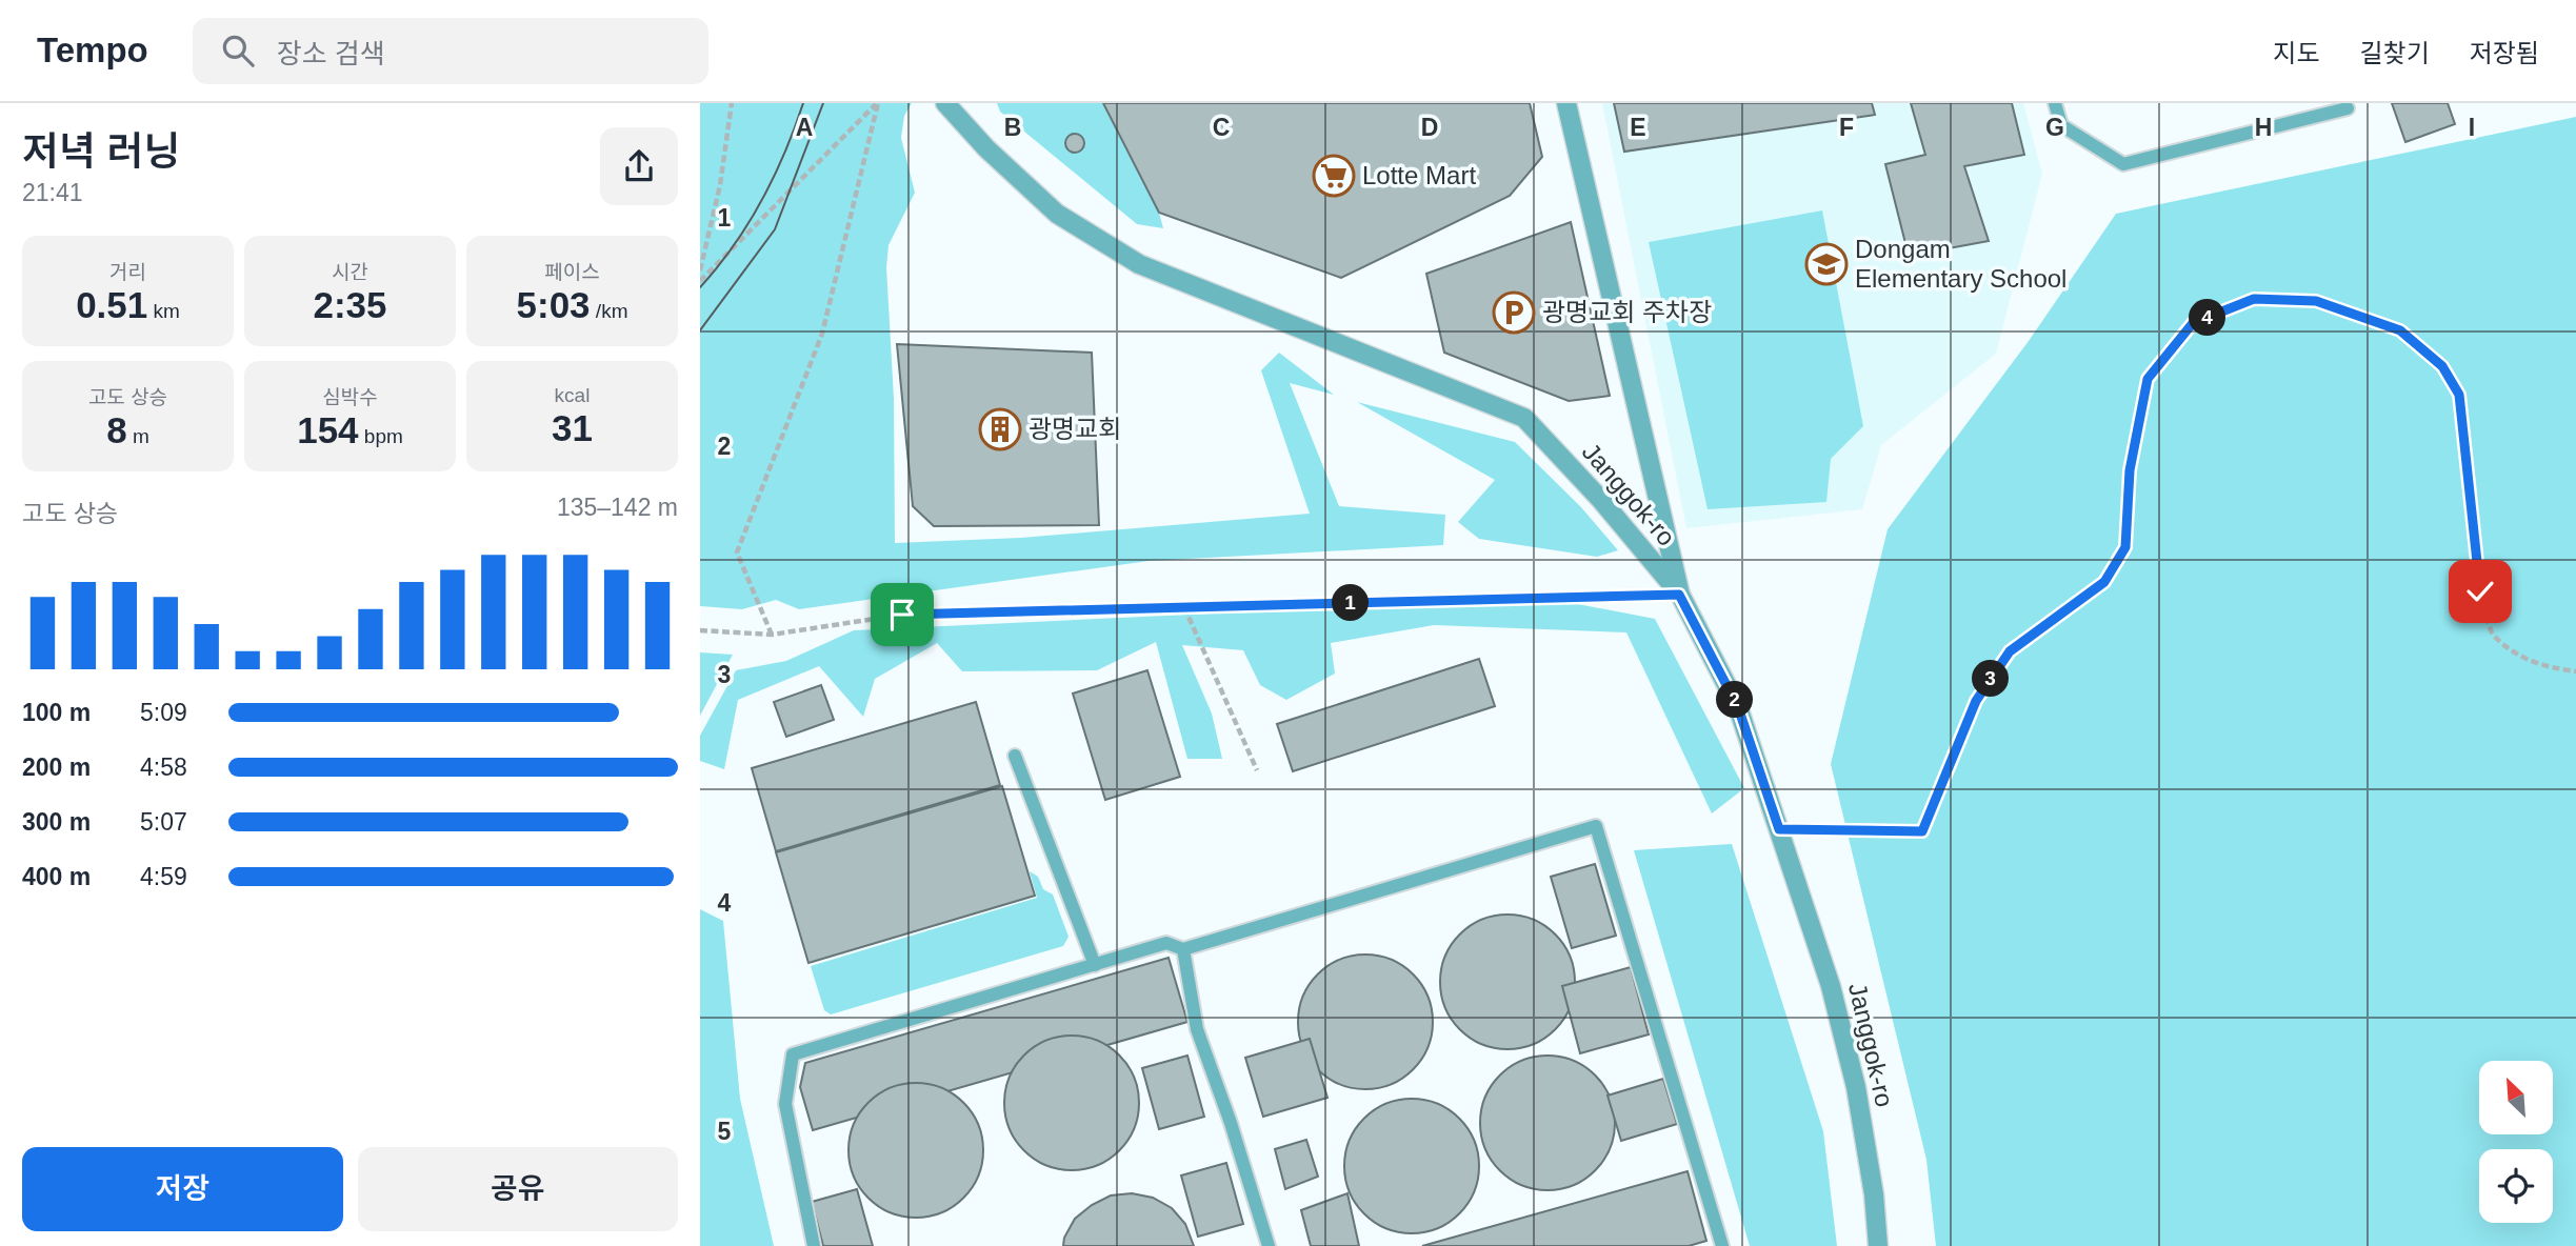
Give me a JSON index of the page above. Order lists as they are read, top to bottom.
{
  "streets": {
    "street": ["Janggok-ro"]
  },
  "places": {
    "supermarket": ["Lotte Mart"],
    "school or university": ["Dongam Elementary School"],
    "parking": ["광명교회 주차장"],
    "building": ["광명교회"]
  },
  "north": "top left",
  "page": {
    "header": "Tempo",
    "search": "장소 검색",
    "nav": ["지도", "길찾기", "저장됨"],
    "heading": ["저녁 러닝", "21:41"],
    "stats": [
      ["거리", "0.51 km"],
      ["시간", "2:35"],
      ["페이스", "5:03 /km"],
      ["고도 상승", "8 m"],
      ["심박수", "154 bpm"],
      ["kcal", "31"]
    ],
    "pins": [
      "4",
      "1",
      "3",
      "2"
    ],
    "chart": ["고도 상승", "135–142 m"],
    "list": [
      {
        "name": "100 m",
        "note": "5:09"
      },
      {
        "name": "200 m",
        "note": "4:58"
      },
      {
        "name": "300 m",
        "note": "5:07"
      },
      {
        "name": "400 m",
        "note": "4:59"
      }
    ],
    "buttons": ["저장", "공유"]
  },
  "grid": {
    "columns": [
      "A",
      "B",
      "C",
      "D",
      "E",
      "F",
      "G",
      "H",
      "I"
    ],
    "rows": [
      "1",
      "2",
      "3",
      "4",
      "5"
    ]
  }
}
